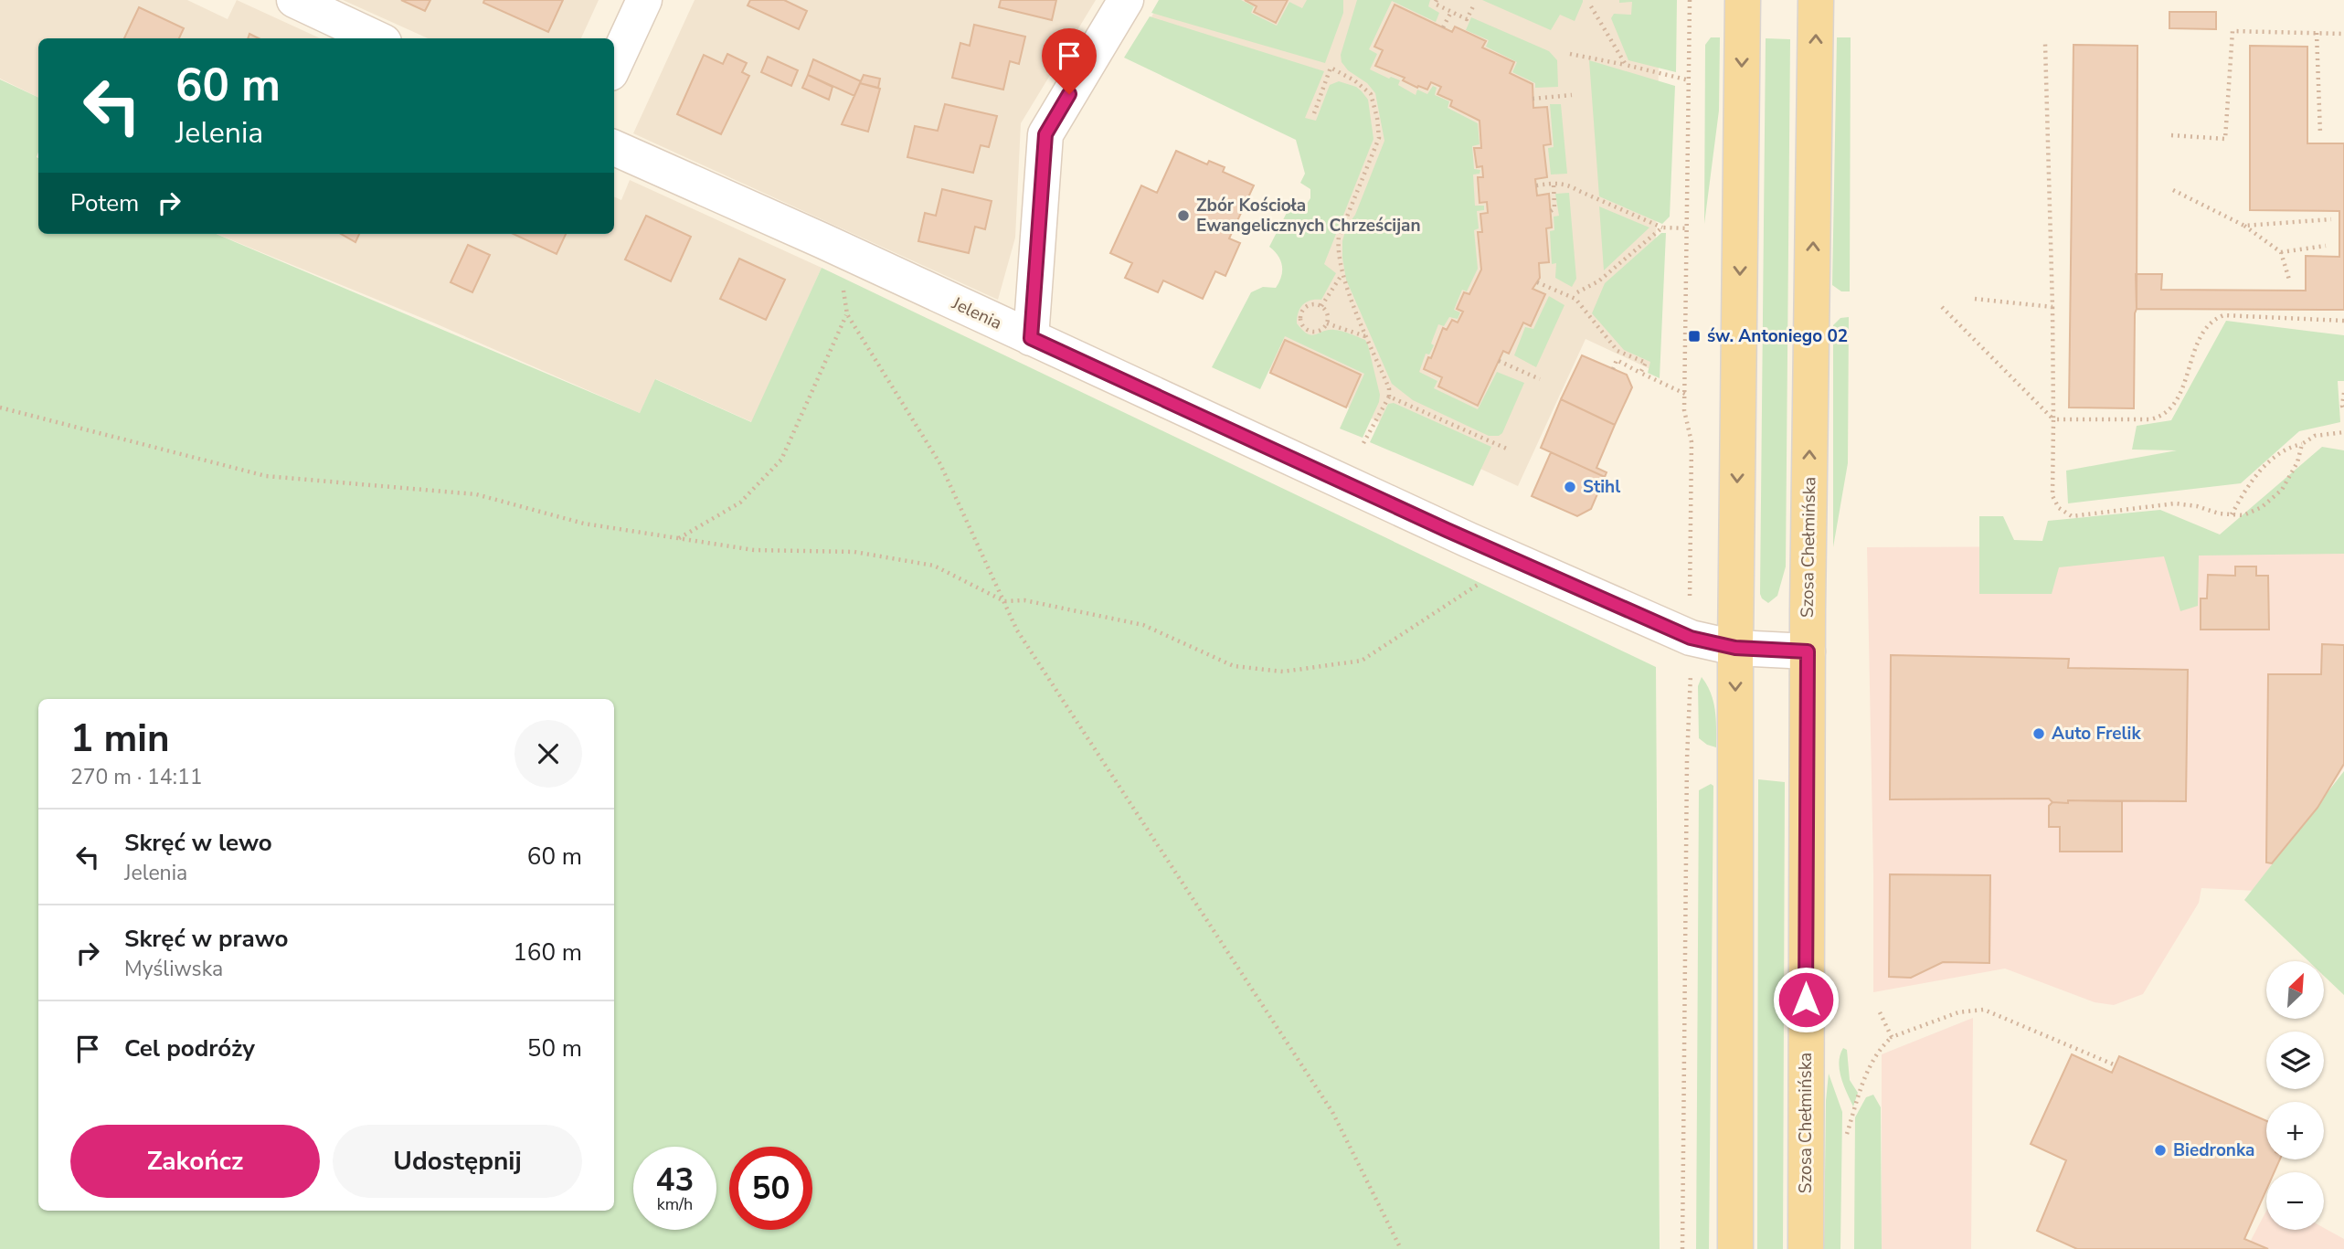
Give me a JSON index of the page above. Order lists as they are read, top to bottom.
{
  "streets": {
    "main road": ["Szosa Chełmińska"],
    "street": ["Jelenia"]
  },
  "crossings": [
    ["Jelenia", "Szosa Chełmińska"]
  ],
  "places": {
    "other": [
      "Zbór Kościoła Ewangelicznych Chrześcijan",
      "Stihl",
      "Auto Frelik",
      "Biedronka"
    ],
    "transit": ["św. Antoniego 02"]
  },
  "north": "top right",
  "page": {
    "turn": ["60 m", "Jelenia"],
    "then": "Potem",
    "heading": ["1 min", "270 m · 14:11"],
    "list": [
      {
        "name": "Skręć w lewo",
        "note": "Jelenia",
        "value": "60 m"
      },
      {
        "name": "Skręć w prawo",
        "note": "Myśliwska",
        "value": "160 m"
      },
      {
        "name": "Cel podróży",
        "value": "50 m"
      }
    ],
    "map_buttons": ["+", "−"],
    "buttons": ["Zakończ", "Udostępnij"],
    "speed": "43 km/h",
    "limit": "50"
  }
}
